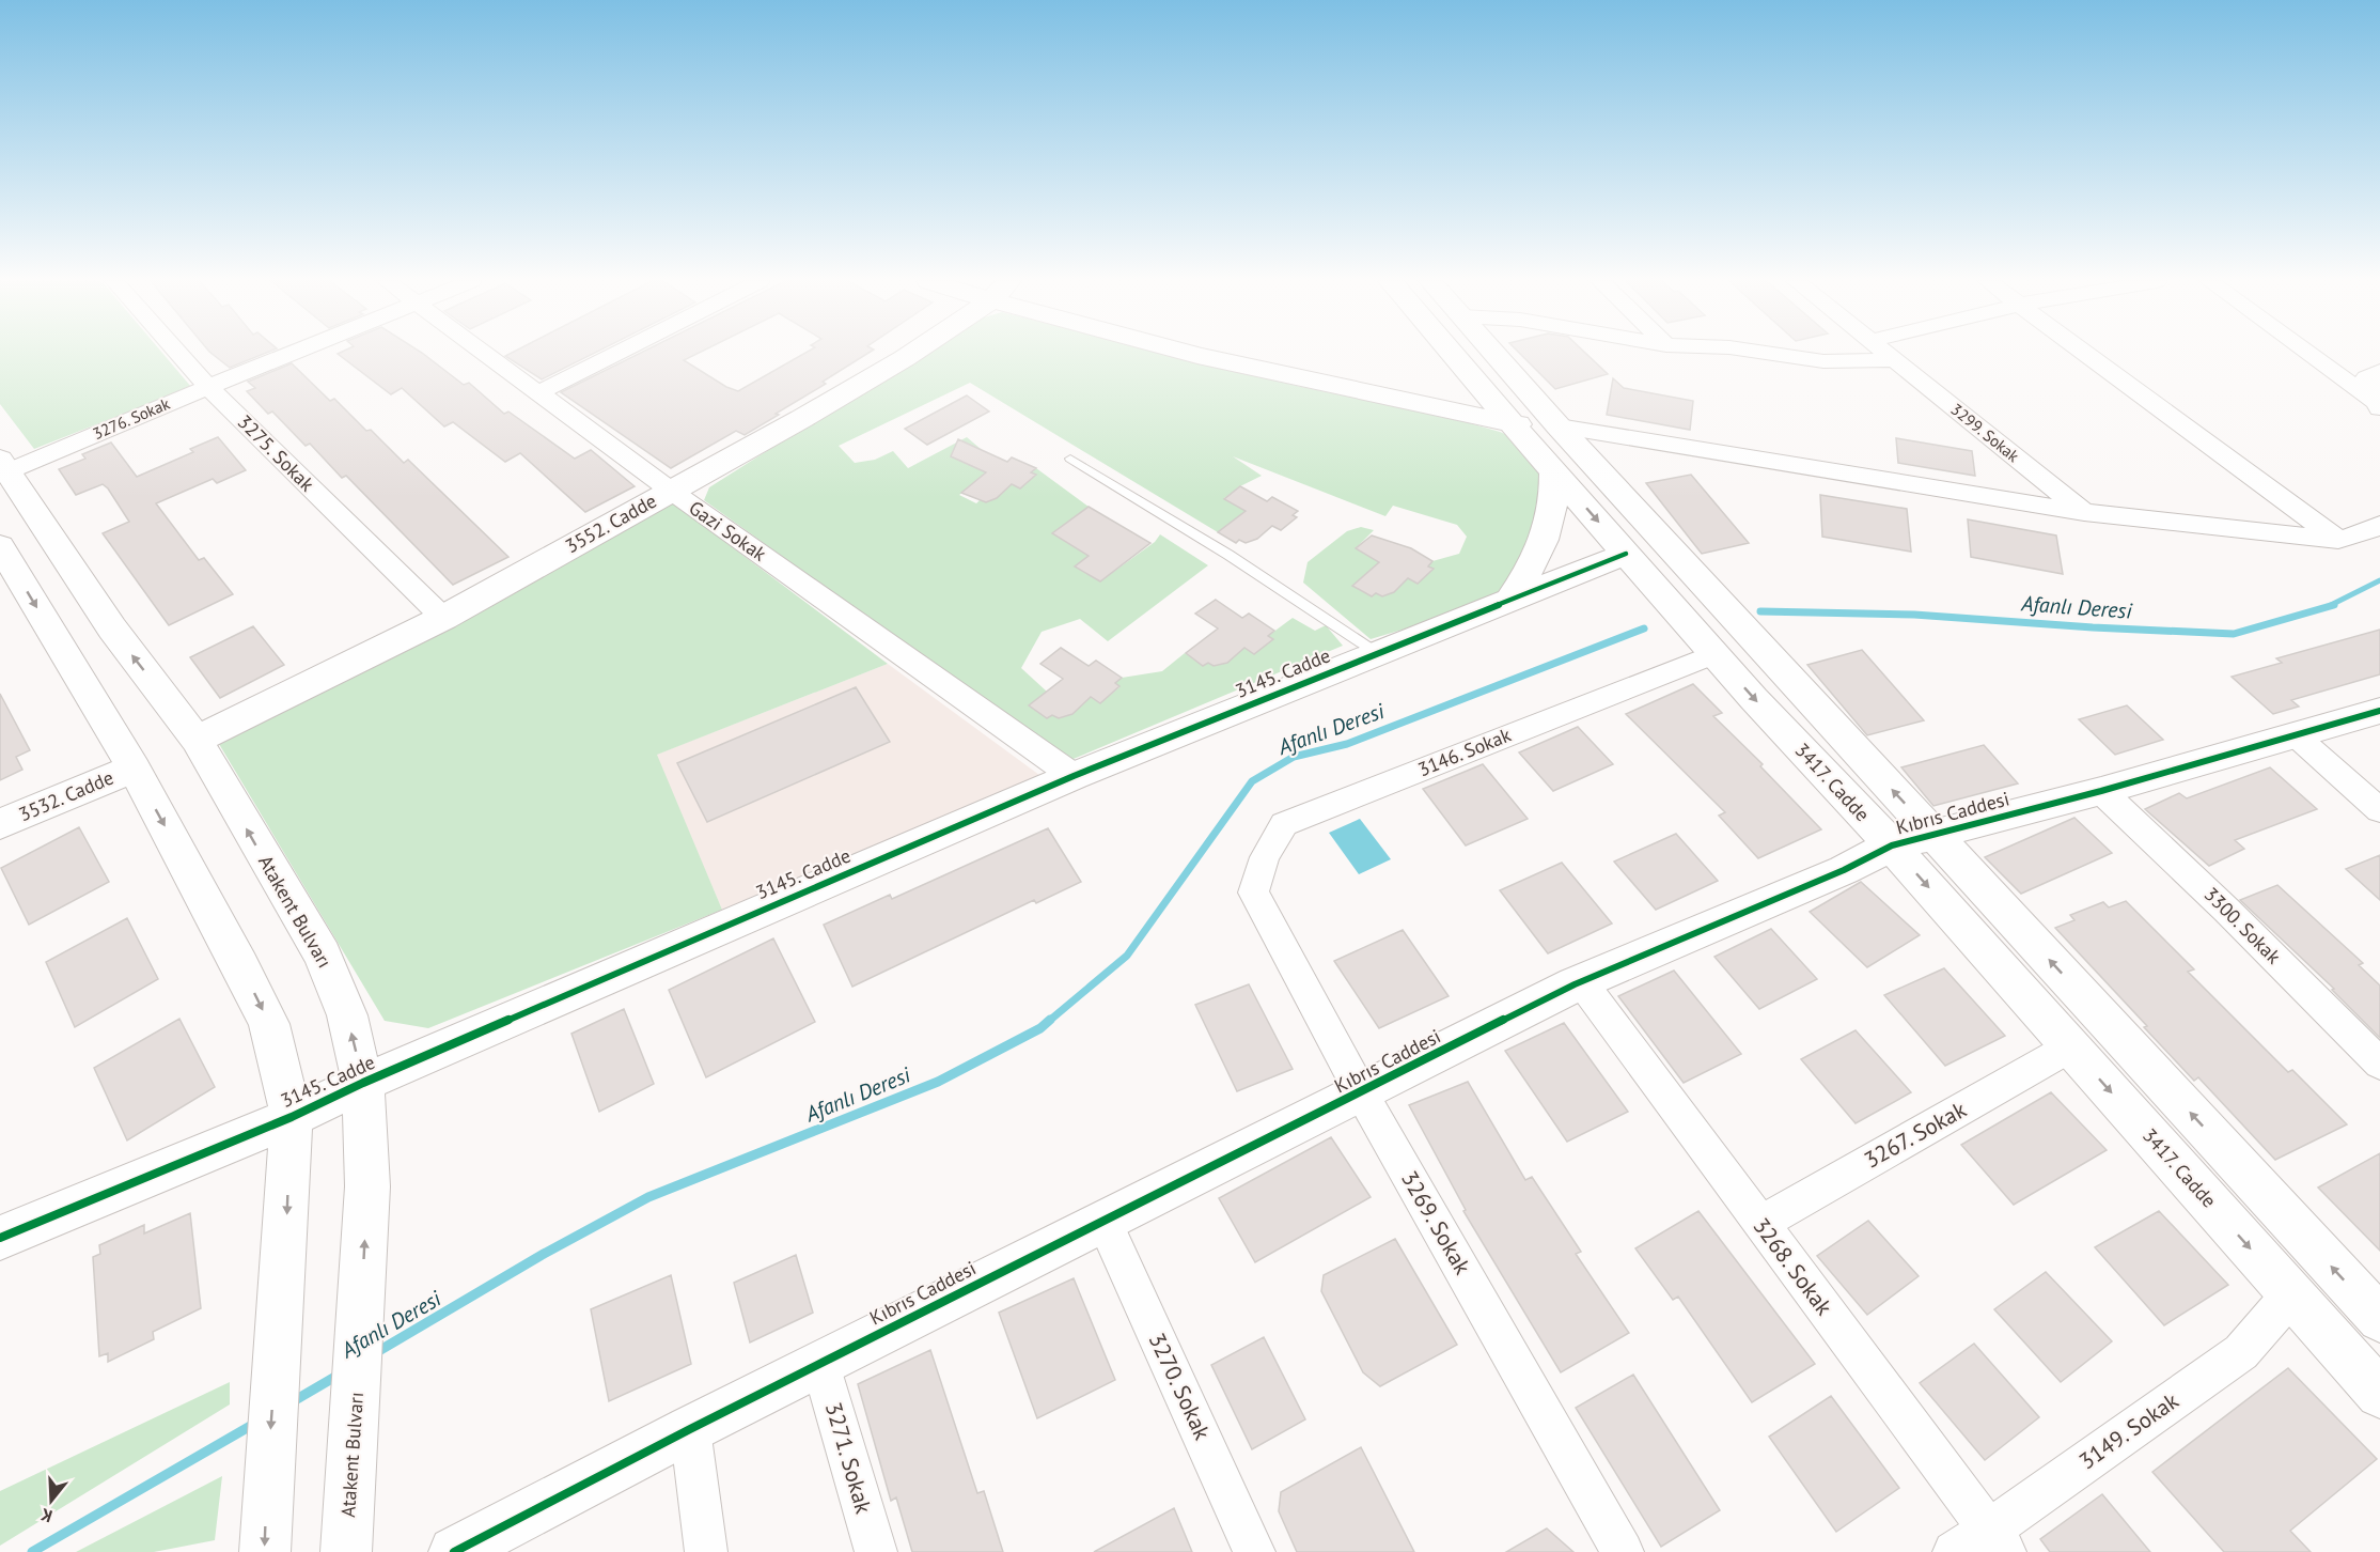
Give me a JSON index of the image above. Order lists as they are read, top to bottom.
{
  "streets": {
    "street": [
      "3276. Sokak",
      "3299. Sokak",
      "3275. Sokak",
      "3552. Cadde",
      "Gazi Sokak",
      "3145. Cadde",
      "3146. Sokak",
      "3417. Cadde",
      "3532. Cadde",
      "Kıbrıs Caddesi",
      "Atakent Bulvarı",
      "3300. Sokak",
      "3267. Sokak",
      "3269. Sokak",
      "3268. Sokak",
      "3270. Sokak",
      "3149. Sokak",
      "3271. Sokak"
    ]
  },
  "crossings": [
    ["3276. Sokak", "3275. Sokak"],
    ["3276. Sokak", "Atakent Bulvarı"],
    ["3275. Sokak", "3552. Cadde"],
    ["3552. Cadde", "Gazi Sokak"],
    ["3552. Cadde", "Atakent Bulvarı"],
    ["Gazi Sokak", "3145. Cadde"],
    ["3145. Cadde", "3417. Cadde"],
    ["3145. Cadde", "Atakent Bulvarı"],
    ["3146. Sokak", "3417. Cadde"],
    ["3146. Sokak", "3269. Sokak"],
    ["3417. Cadde", "Kıbrıs Caddesi"],
    ["3417. Cadde", "3267. Sokak"],
    ["3417. Cadde", "3149. Sokak"],
    ["Kıbrıs Caddesi", "3300. Sokak"],
    ["Kıbrıs Caddesi", "3269. Sokak"],
    ["Kıbrıs Caddesi", "3268. Sokak"],
    ["Kıbrıs Caddesi", "3270. Sokak"],
    ["Kıbrıs Caddesi", "3271. Sokak"],
    ["3267. Sokak", "3268. Sokak"],
    ["3268. Sokak", "3149. Sokak"]
  ],
  "water": ["Afanlı Deresi"],
  "north": "bottom"
}
